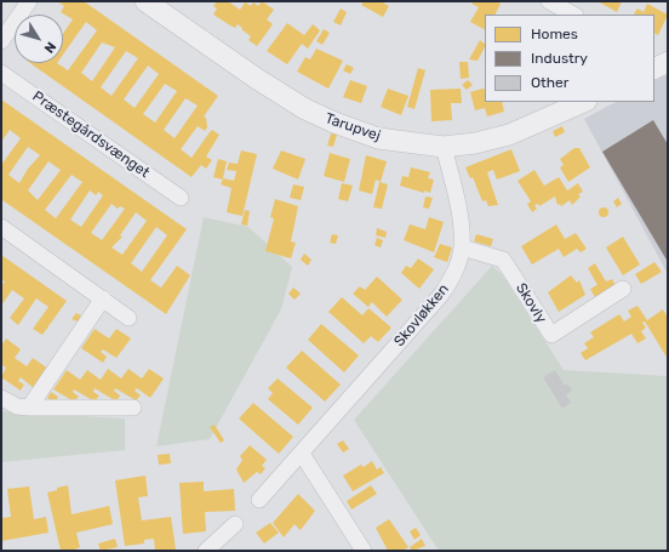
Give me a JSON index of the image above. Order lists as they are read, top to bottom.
{
  "streets": {
    "street": [
      "Tarupvej",
      "Præstegårdsvænget",
      "Skovly",
      "Skovløkken"
    ]
  },
  "crossings": [
    ["Tarupvej", "Skovløkken"],
    ["Skovly", "Skovløkken"]
  ],
  "legend": ["Homes", "Industry", "Other"],
  "north": "bottom right"
}
